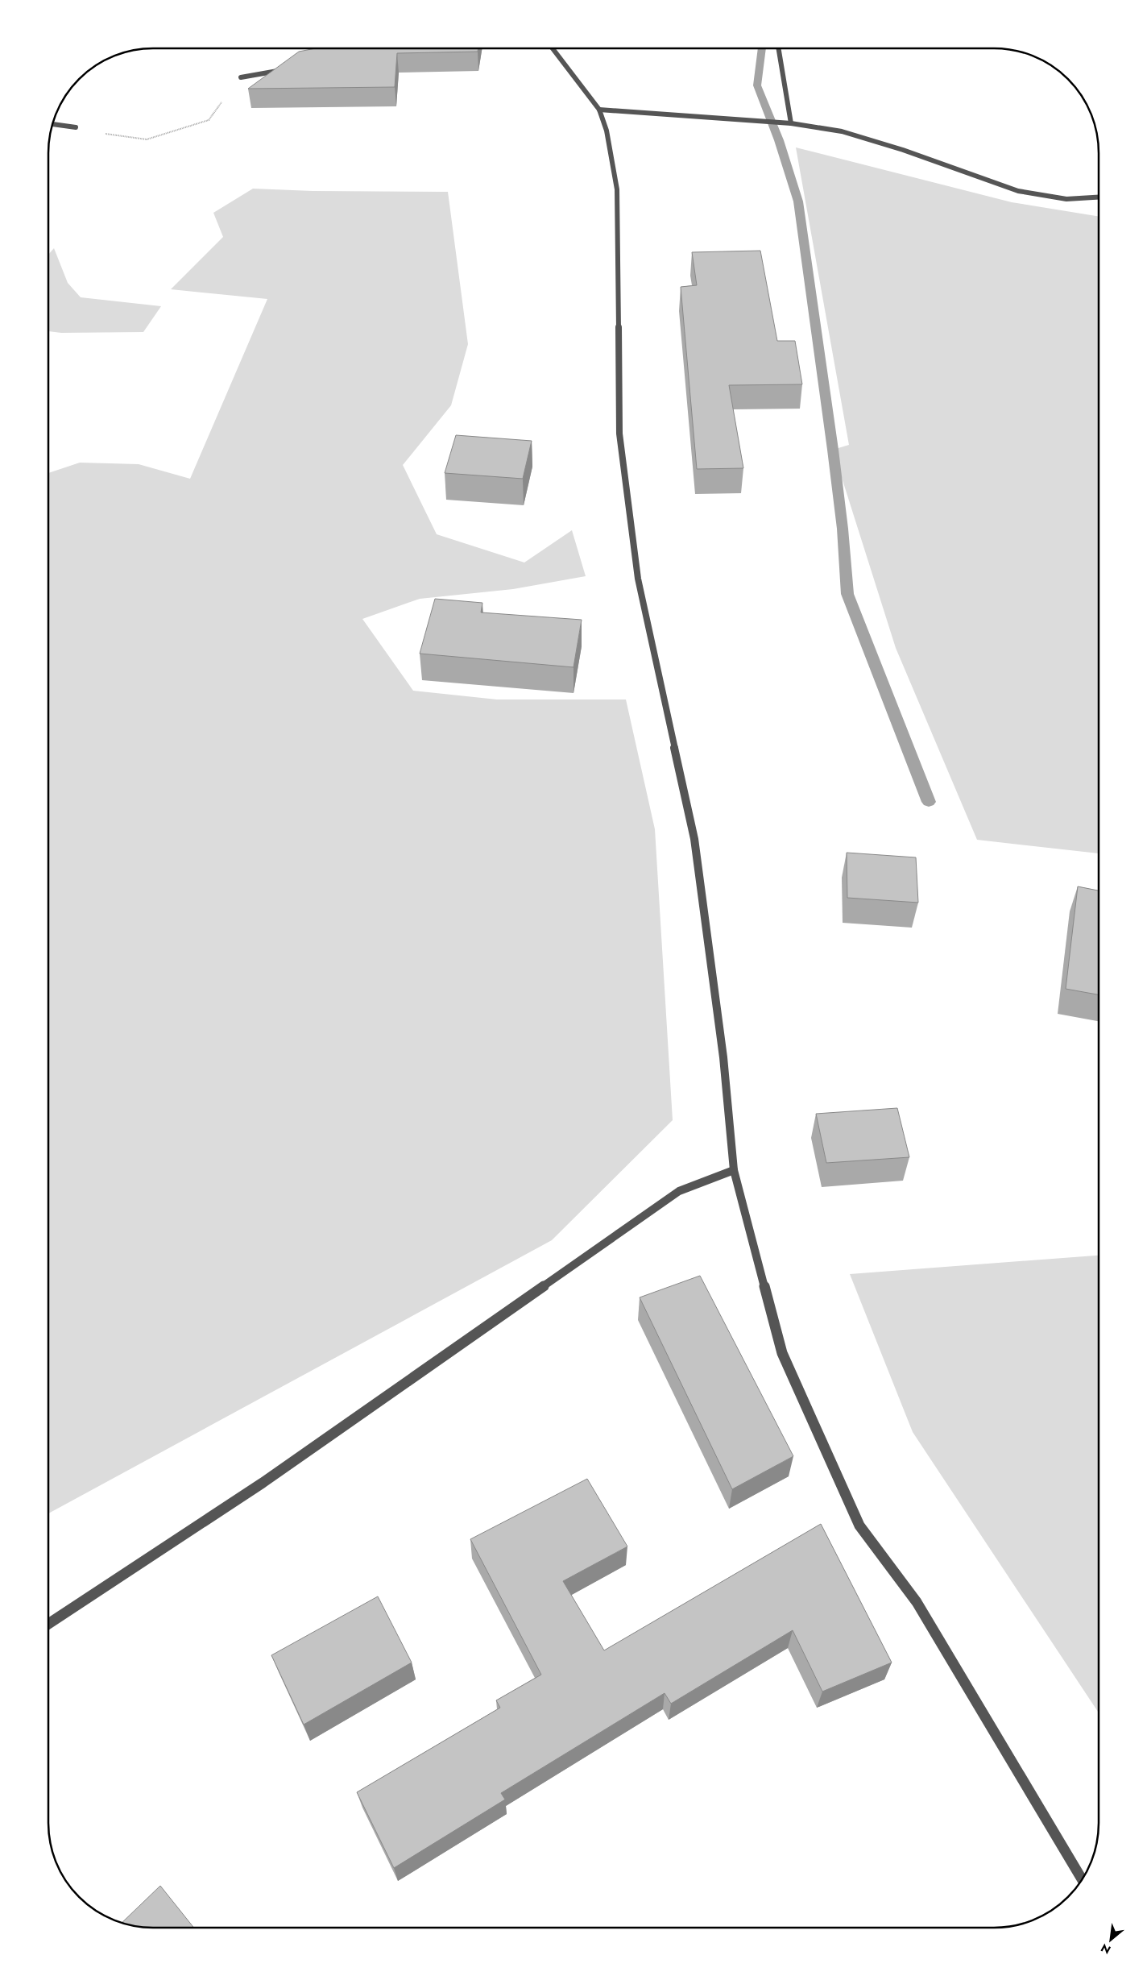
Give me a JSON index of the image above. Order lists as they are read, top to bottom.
{
  "north": "bottom left"
}
